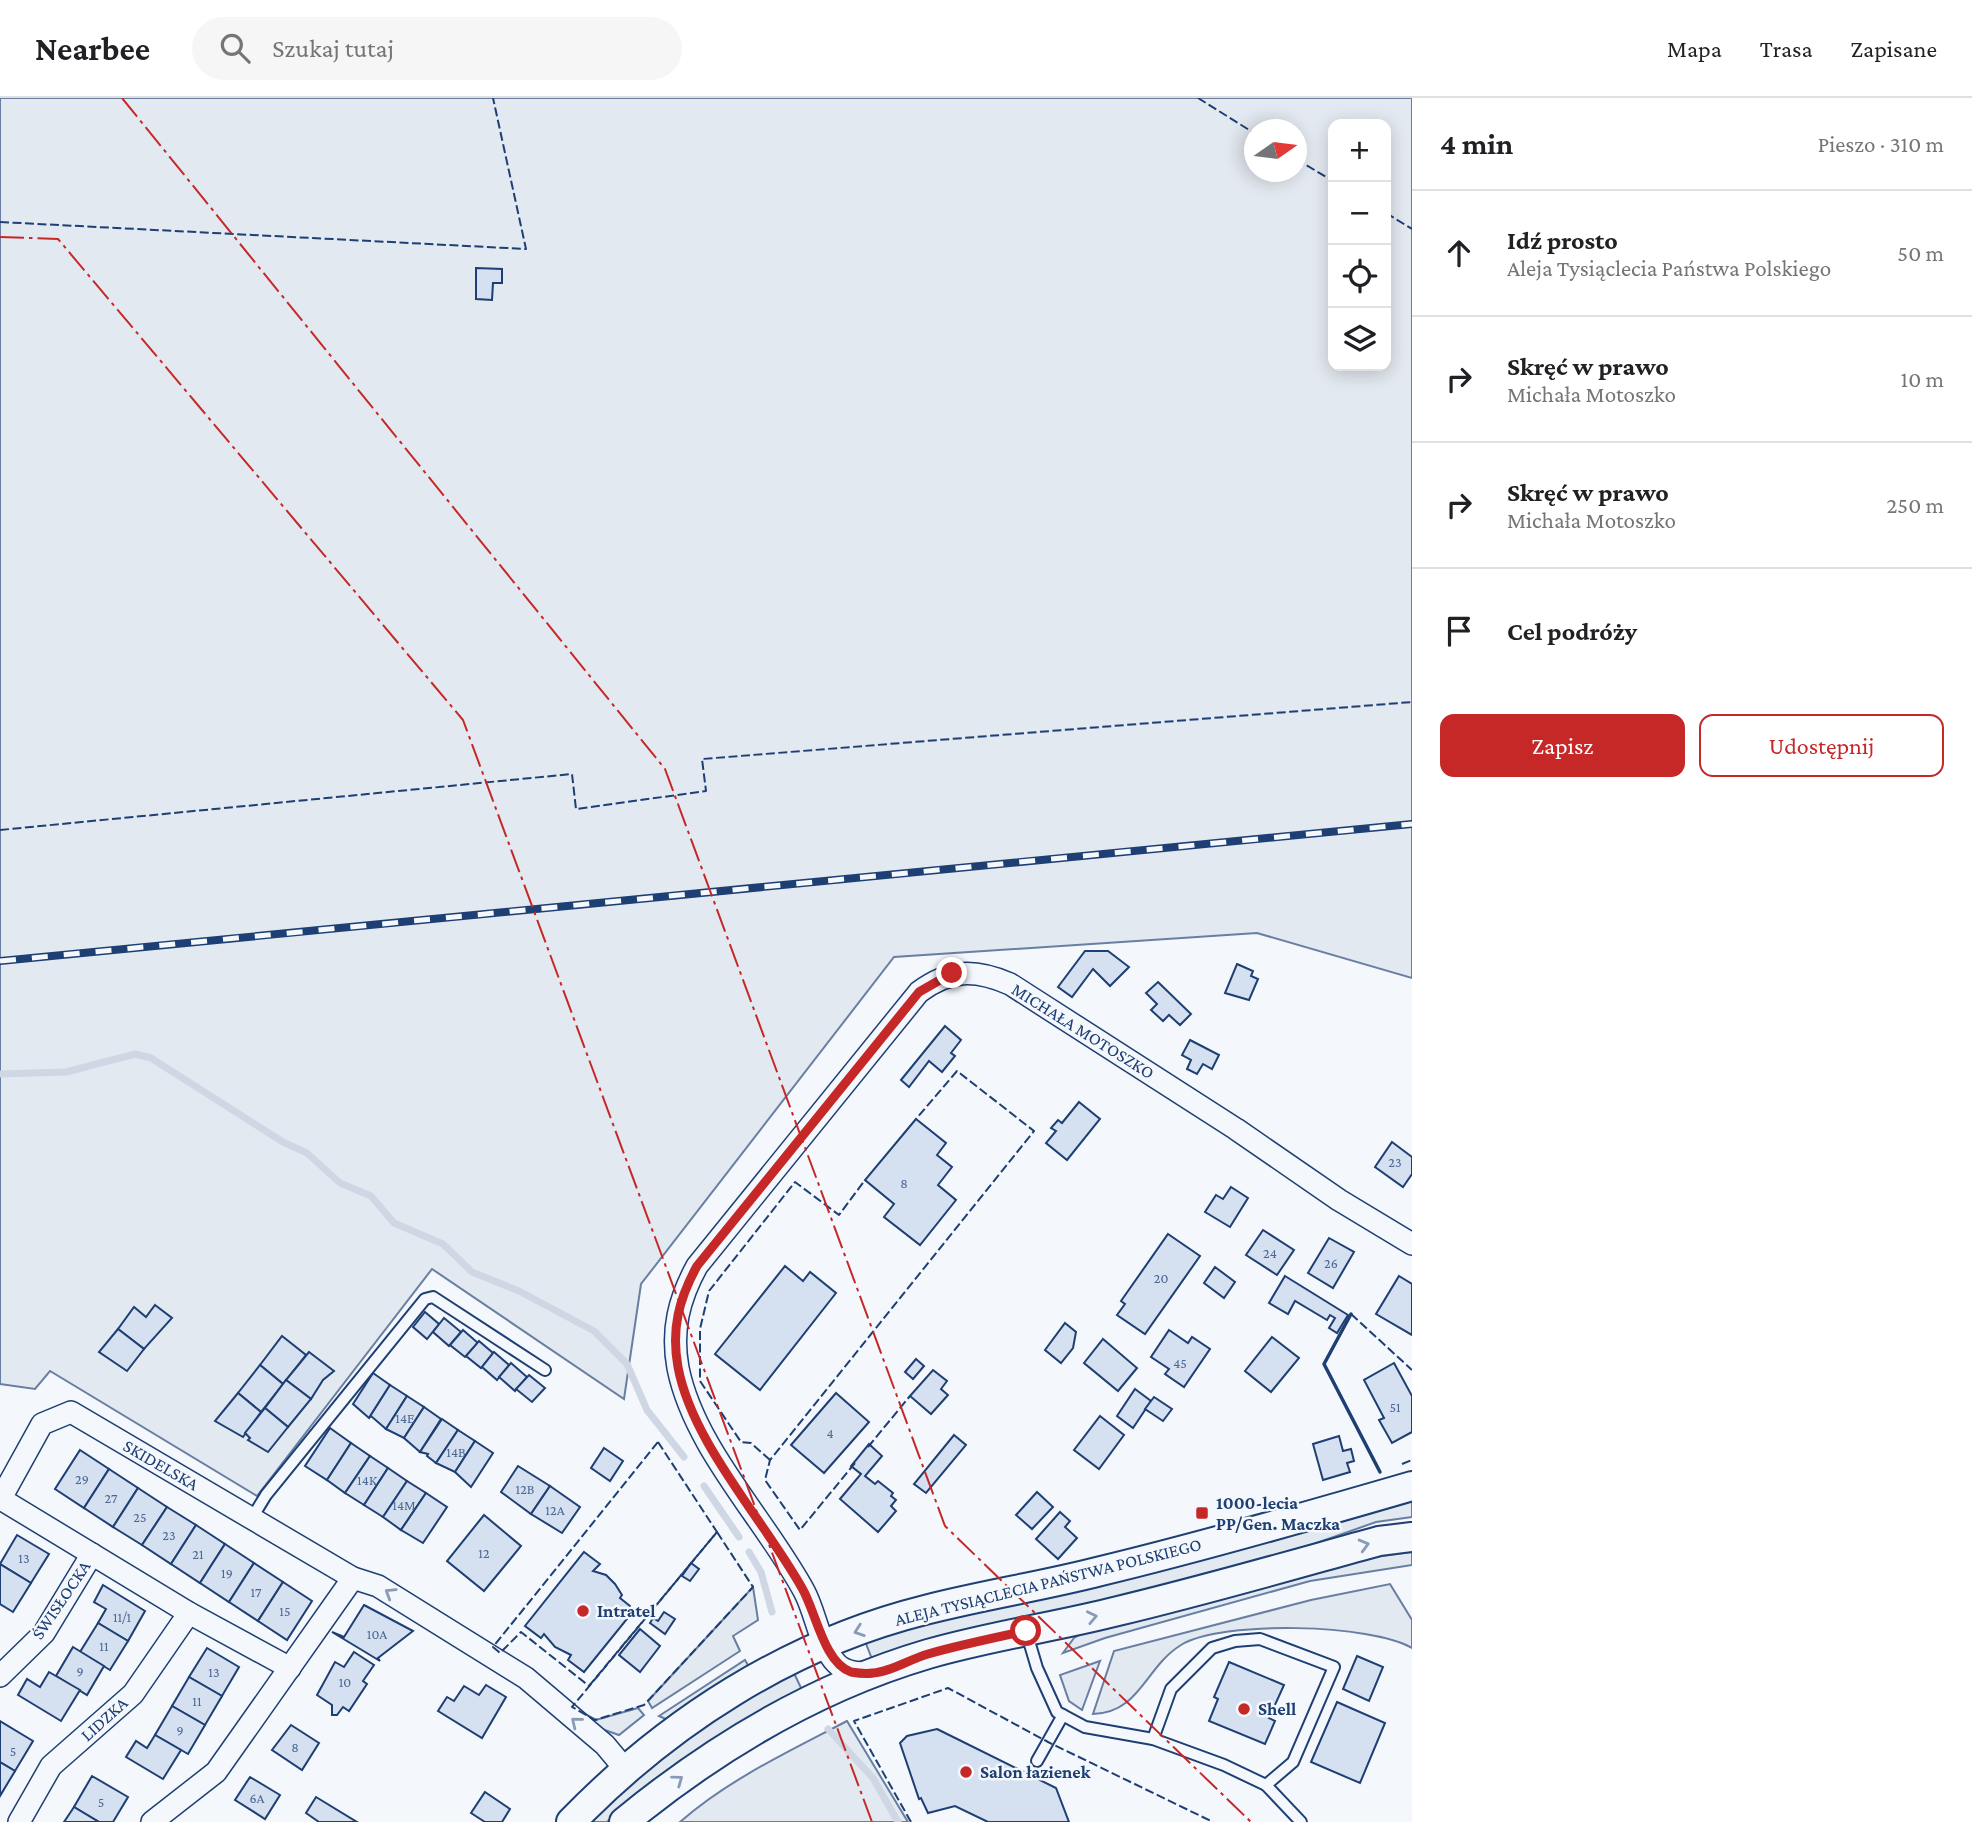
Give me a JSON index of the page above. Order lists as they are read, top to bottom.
{
  "streets": {
    "main road": ["ALEJA TYSIĄCLECIA PAŃSTWA POLSKIEGO"],
    "street": [
      "MICHAŁA MOTOSZKO",
      "SKIDELSKA",
      "ŚWISŁOCKA",
      "LIDZKA"
    ]
  },
  "crossings": [
    ["MICHAŁA MOTOSZKO", "ALEJA TYSIĄCLECIA PAŃSTWA POLSKIEGO"],
    ["SKIDELSKA", "ALEJA TYSIĄCLECIA PAŃSTWA POLSKIEGO"]
  ],
  "one_way": ["SKIDELSKA"],
  "places": {
    "transit": ["1000-lecia PP/Gen. Maczka"],
    "other": ["Intratel", "Shell", "Salon łazienek"]
  },
  "house_numbers": [
    "23",
    "8",
    "24",
    "26",
    "20",
    "45",
    "51",
    "14E",
    "4",
    "14B",
    "29",
    "14K",
    "12B",
    "27",
    "14M",
    "12A",
    "25",
    "23",
    "12",
    "21",
    "13",
    "19",
    "17",
    "15",
    "11/1",
    "10A",
    "11",
    "9",
    "13",
    "10",
    "11",
    "9",
    "8",
    "5",
    "6A",
    "5"
  ],
  "north": "right",
  "page": {
    "header": "Nearbee",
    "search": "Szukaj tutaj",
    "nav": ["Mapa", "Trasa", "Zapisane"],
    "heading": ["4 min", "Pieszo · 310 m"],
    "map_buttons": ["+", "−"],
    "list": [
      ["Idź prosto", "Aleja Tysiąclecia Państwa Polskiego", "50 m"],
      ["Skręć w prawo", "Michała Motoszko", "10 m"],
      ["Skręć w prawo", "Michała Motoszko", "250 m"],
      "Cel podróży"
    ],
    "buttons": ["Zapisz", "Udostępnij"]
  }
}
